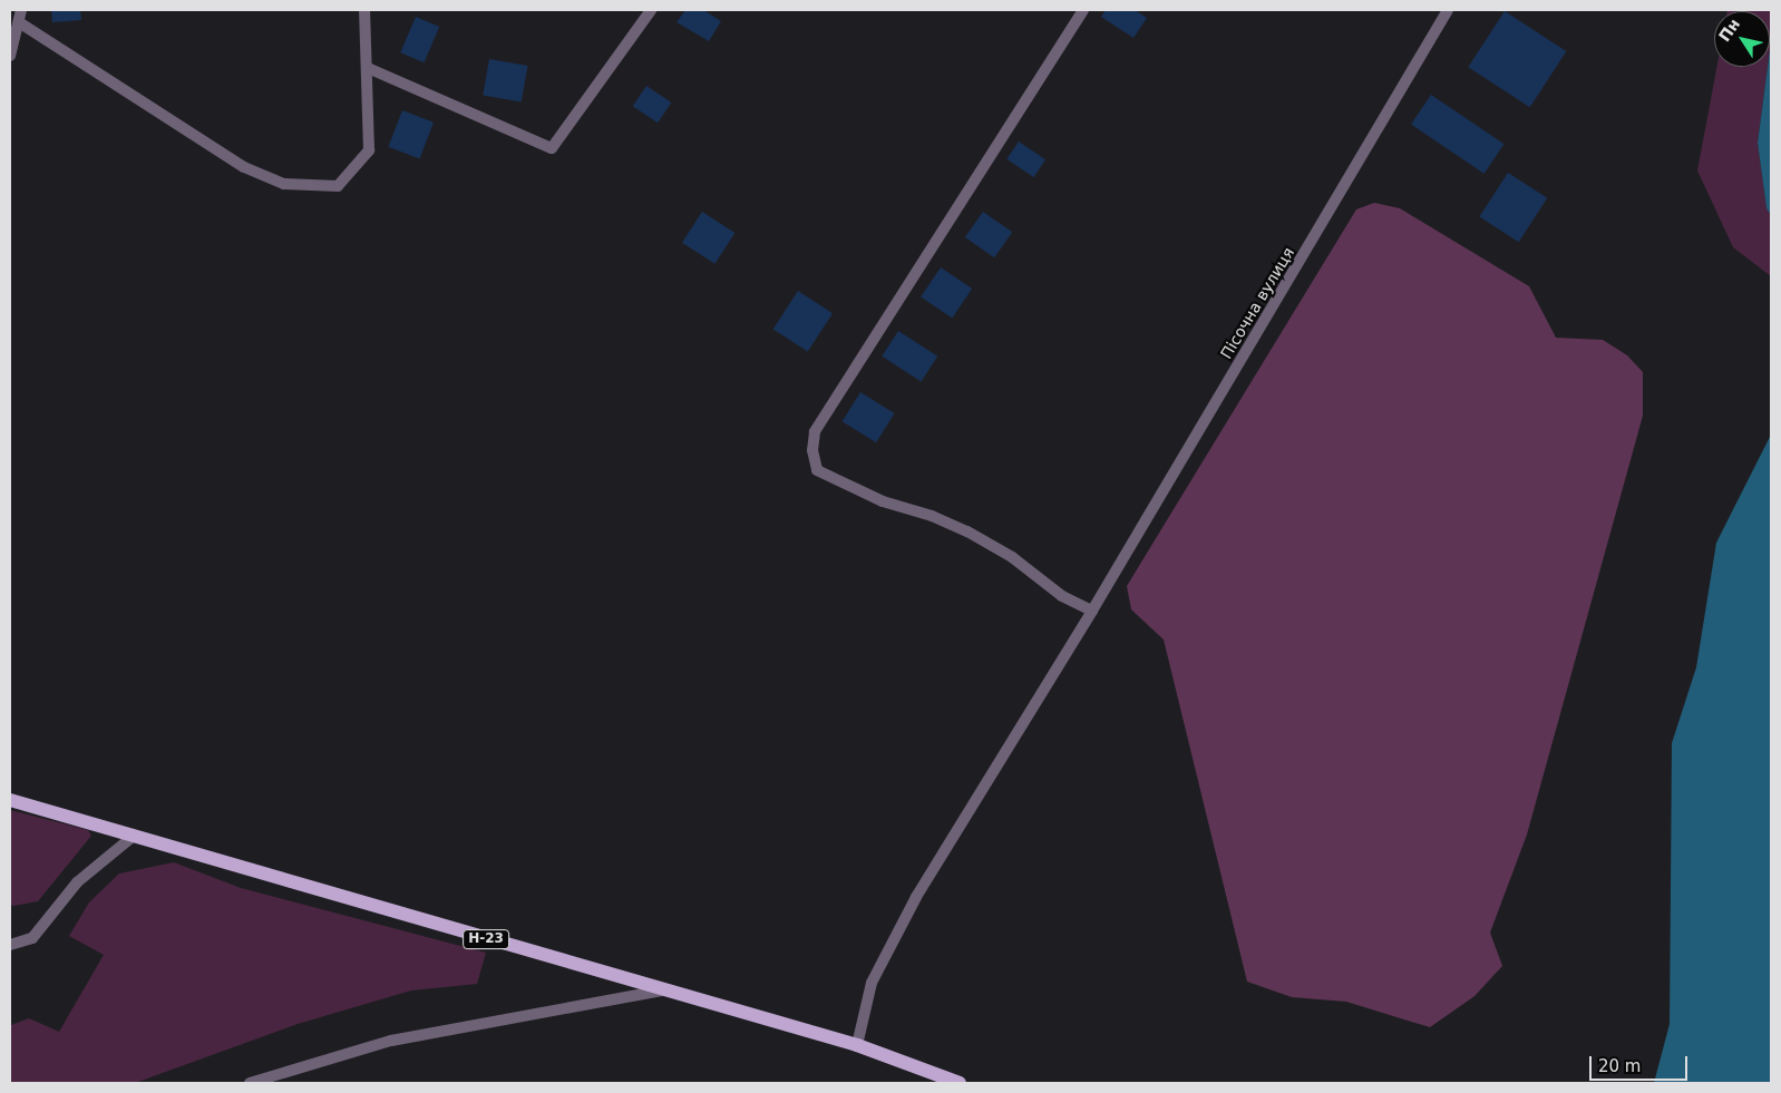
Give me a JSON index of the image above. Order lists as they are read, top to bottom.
{
  "streets": {
    "main road": ["Н-23"],
    "street": ["Пісочна вулиця"]
  },
  "crossings": [
    ["Пісочна вулиця", "Н-23"]
  ],
  "scale_bar": "20 m",
  "north": "top left"
}
